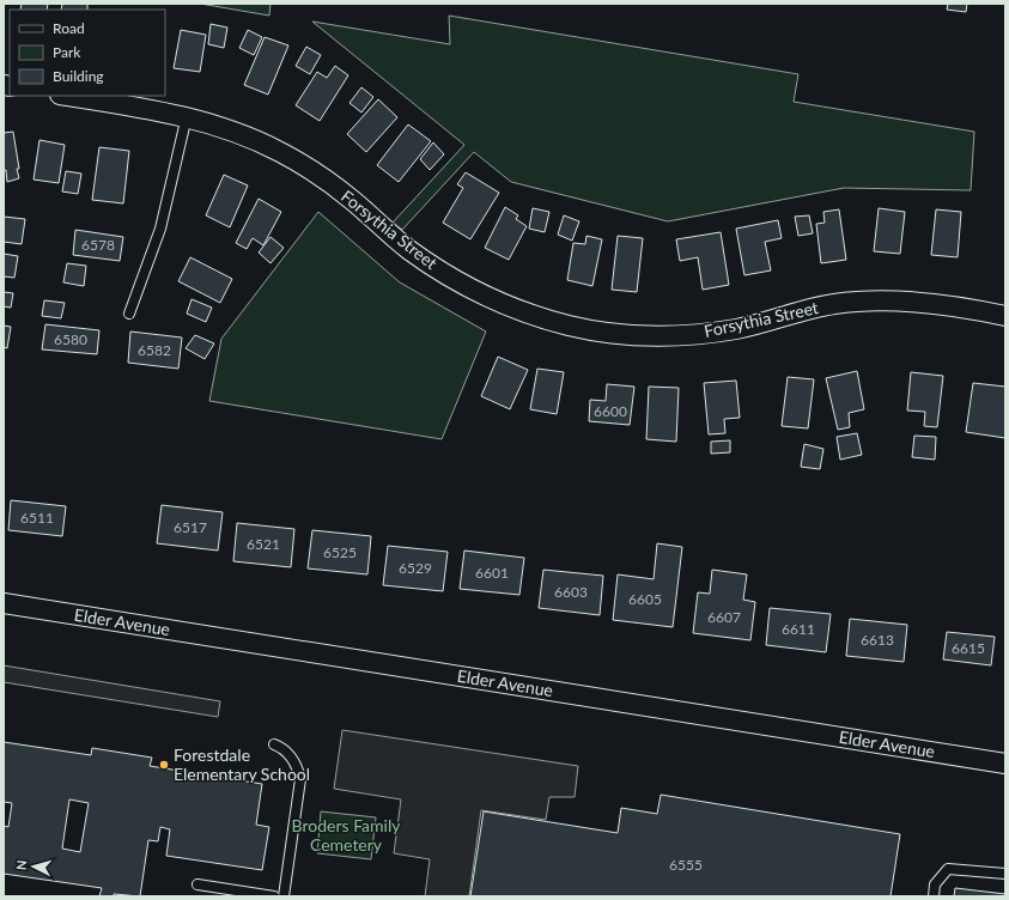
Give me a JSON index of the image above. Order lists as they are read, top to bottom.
{
  "streets": {
    "street": ["Forsythia Street", "Elder Avenue"]
  },
  "parks": ["Broders Family Cemetery"],
  "places": ["Forestdale Elementary School"],
  "house_numbers": [
    "6578",
    "6580",
    "6582",
    "6600",
    "6511",
    "6517",
    "6521",
    "6525",
    "6529",
    "6601",
    "6603",
    "6605",
    "6607",
    "6611",
    "6613",
    "6615",
    "6555"
  ],
  "legend": ["Road", "Park", "Building"],
  "north": "left"
}
